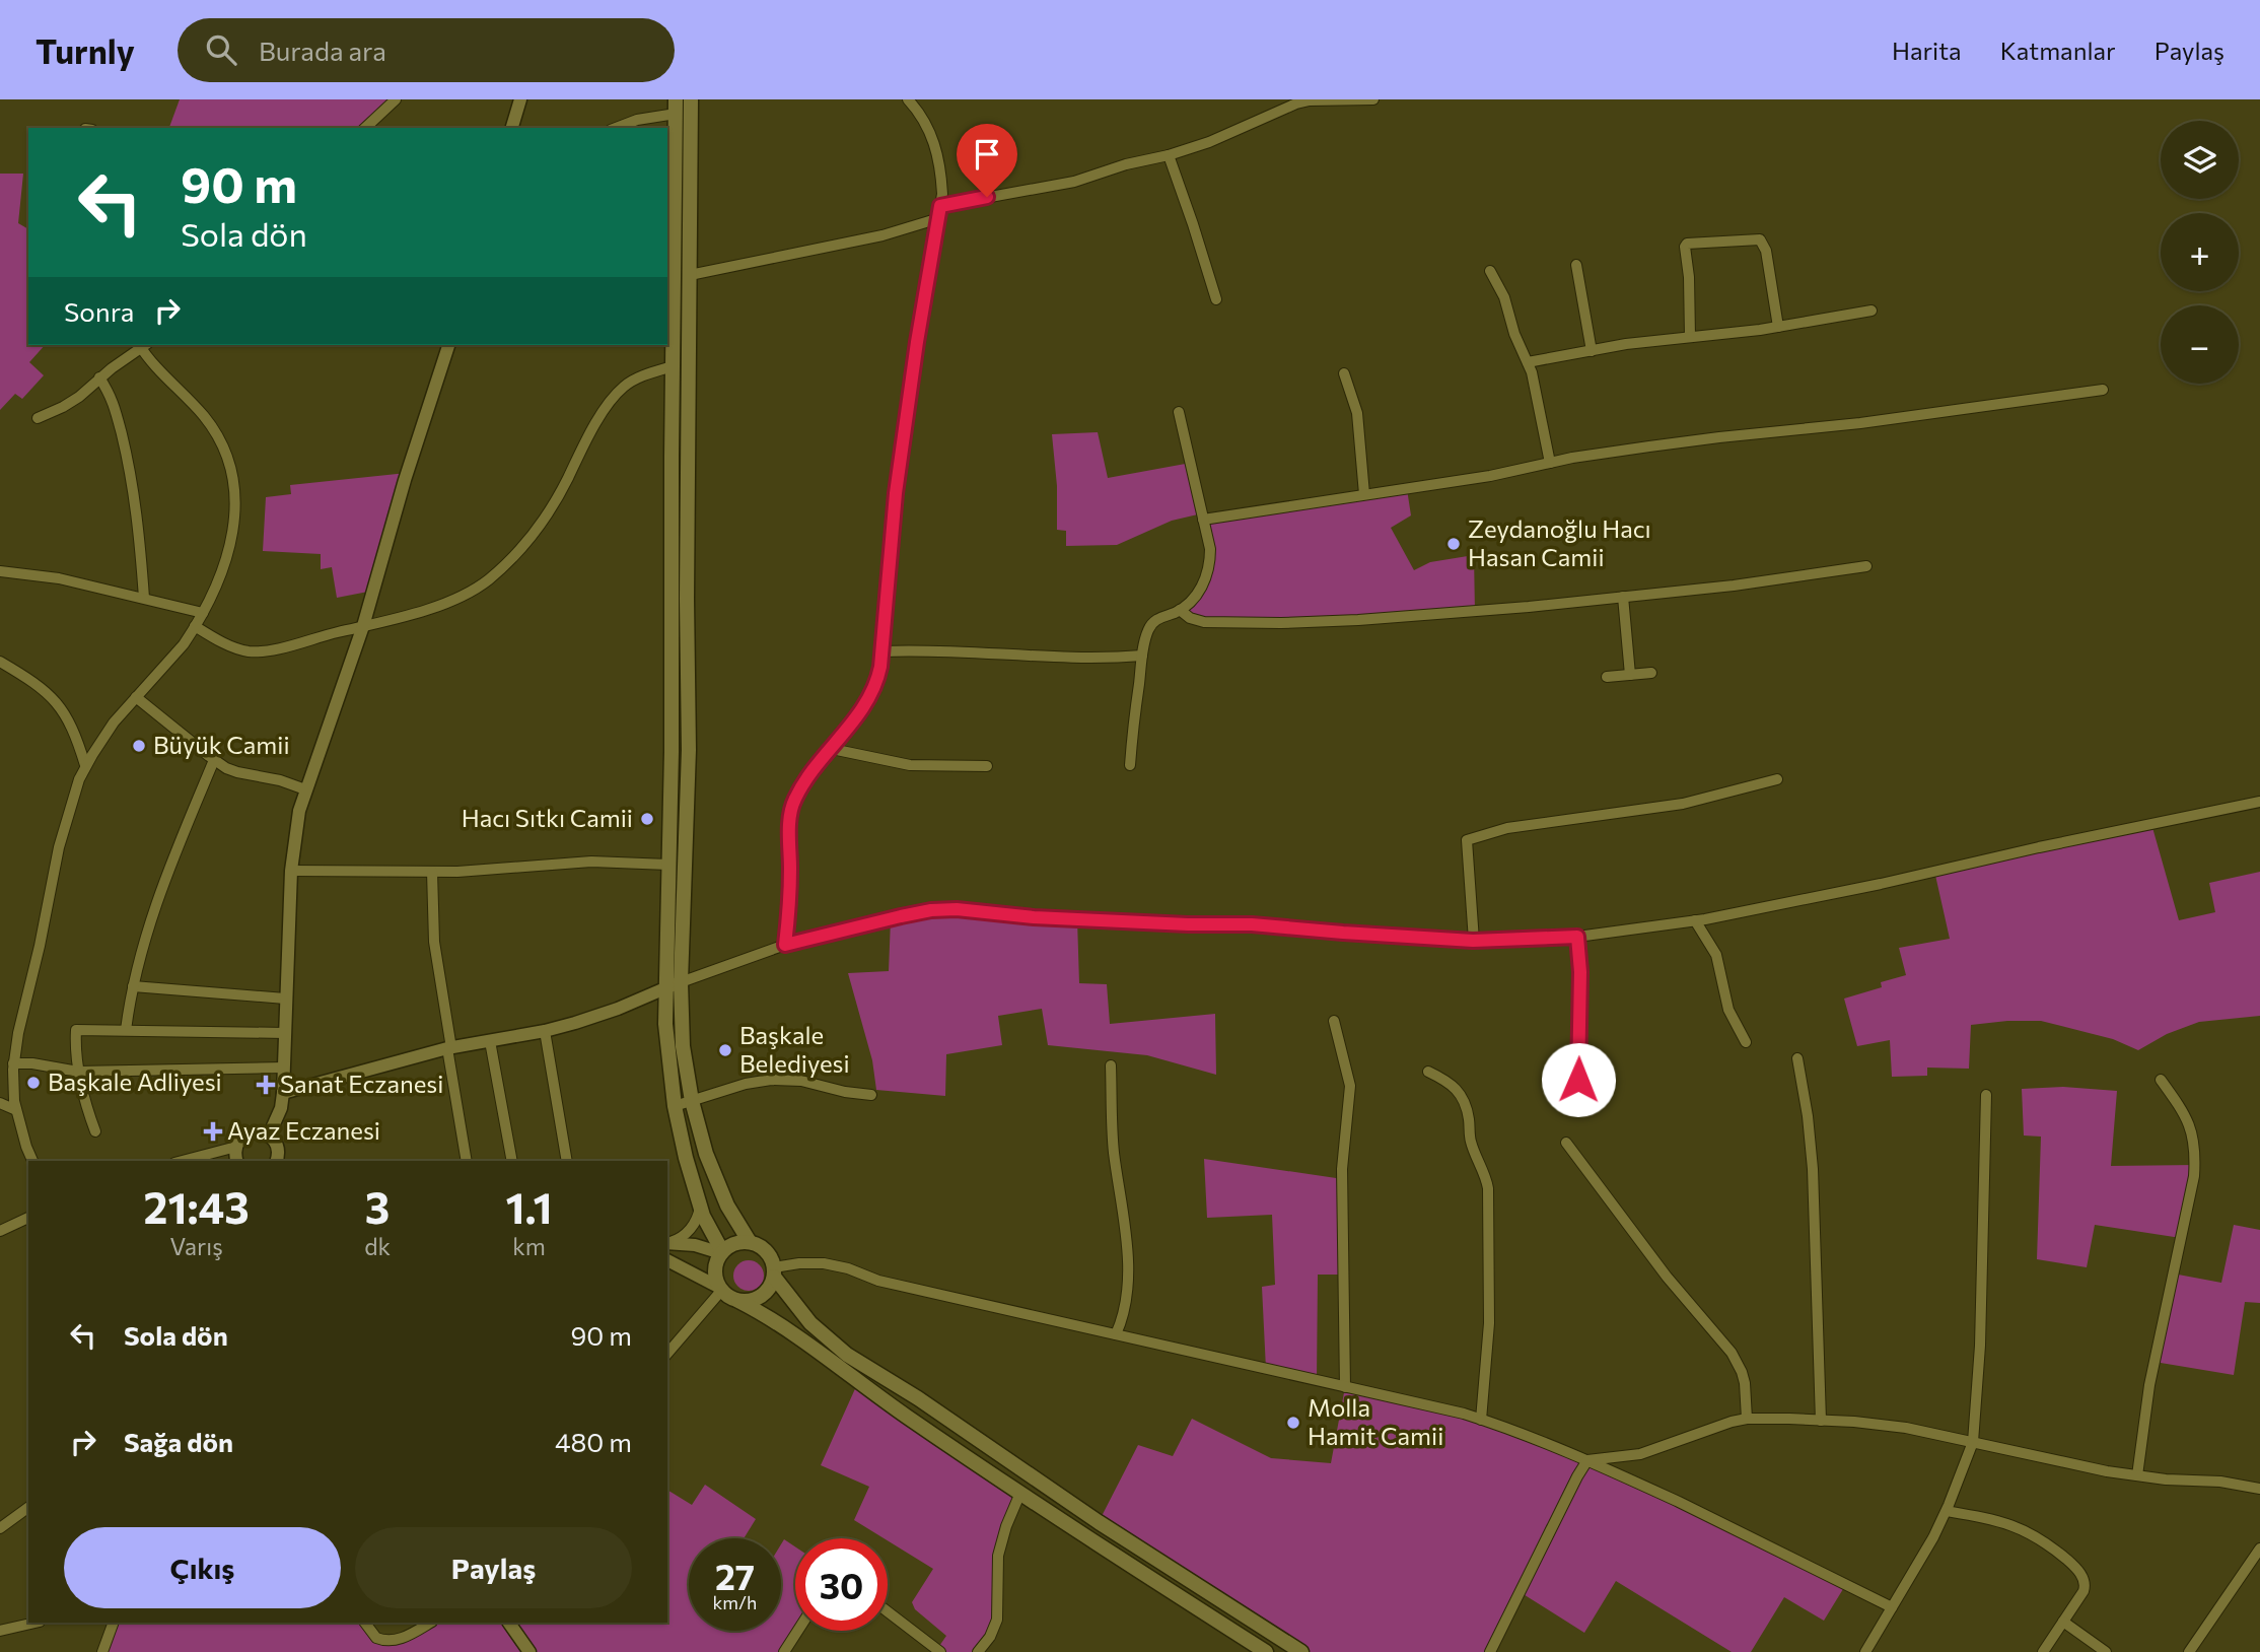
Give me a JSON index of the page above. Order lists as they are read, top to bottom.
{
  "places": {
    "other": [
      "Zeydanoğlu Hacı Hasan Camii",
      "Büyük Camii",
      "Hacı Sıtkı Camii",
      "Başkale Belediyesi",
      "Başkale Adliyesi",
      "Molla Hamit Camii"
    ],
    "health": ["Sanat Eczanesi", "Ayaz Eczanesi"]
  },
  "page": {
    "header": "Turnly",
    "search": "Burada ara",
    "nav": ["Harita", "Katmanlar", "Paylaş"],
    "map_buttons": ["+", "−"],
    "turn": ["90 m", "Sola dön"],
    "then": "Sonra",
    "eta": [
      "21:43",
      "Varış",
      "3",
      "dk",
      "1.1",
      "km"
    ],
    "list": [
      {
        "name": "Sola dön",
        "value": "90 m"
      },
      {
        "name": "Sağa dön",
        "value": "480 m"
      }
    ],
    "buttons": ["Çıkış", "Paylaş"],
    "speed": "27 km/h",
    "limit": "30"
  }
}
